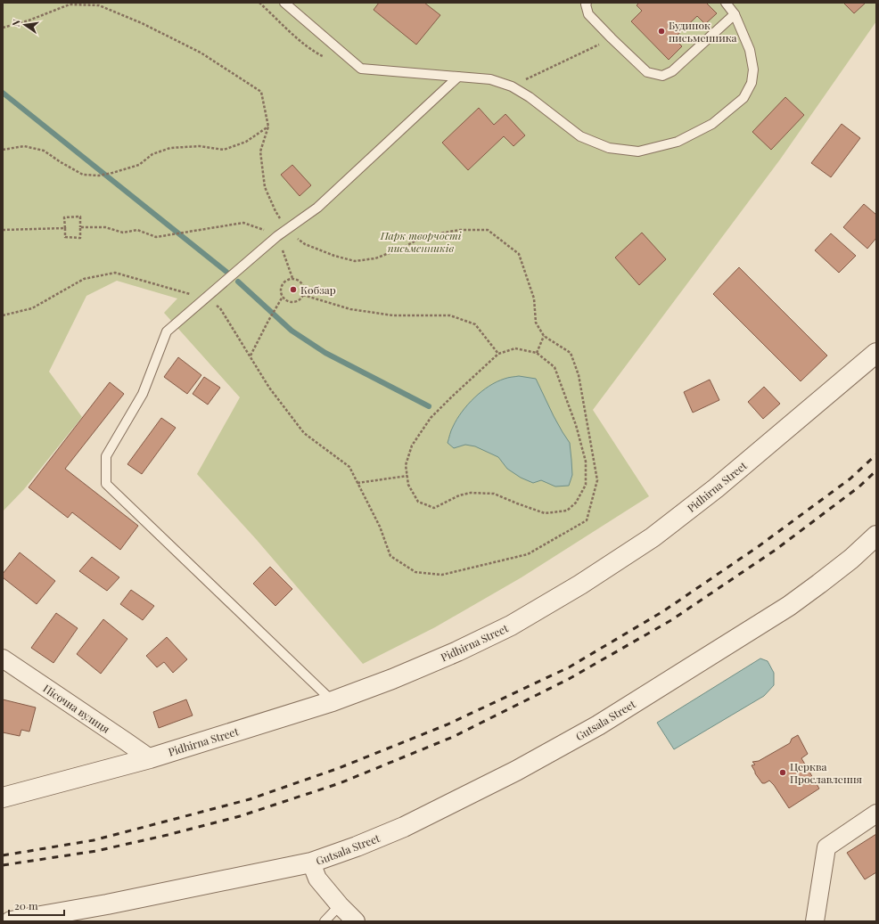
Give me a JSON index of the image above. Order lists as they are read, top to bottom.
{
  "streets": {
    "street": ["Pidhirna Street", "Пісочна вулиця", "Gutsala Street"]
  },
  "crossings": [
    ["Pidhirna Street", "Пісочна вулиця"]
  ],
  "parks": ["Парк творчості письменників"],
  "places": ["Будинок письменника", "Кобзар", "Церква Прославлення"],
  "scale_bar": "20 m",
  "north": "left"
}
